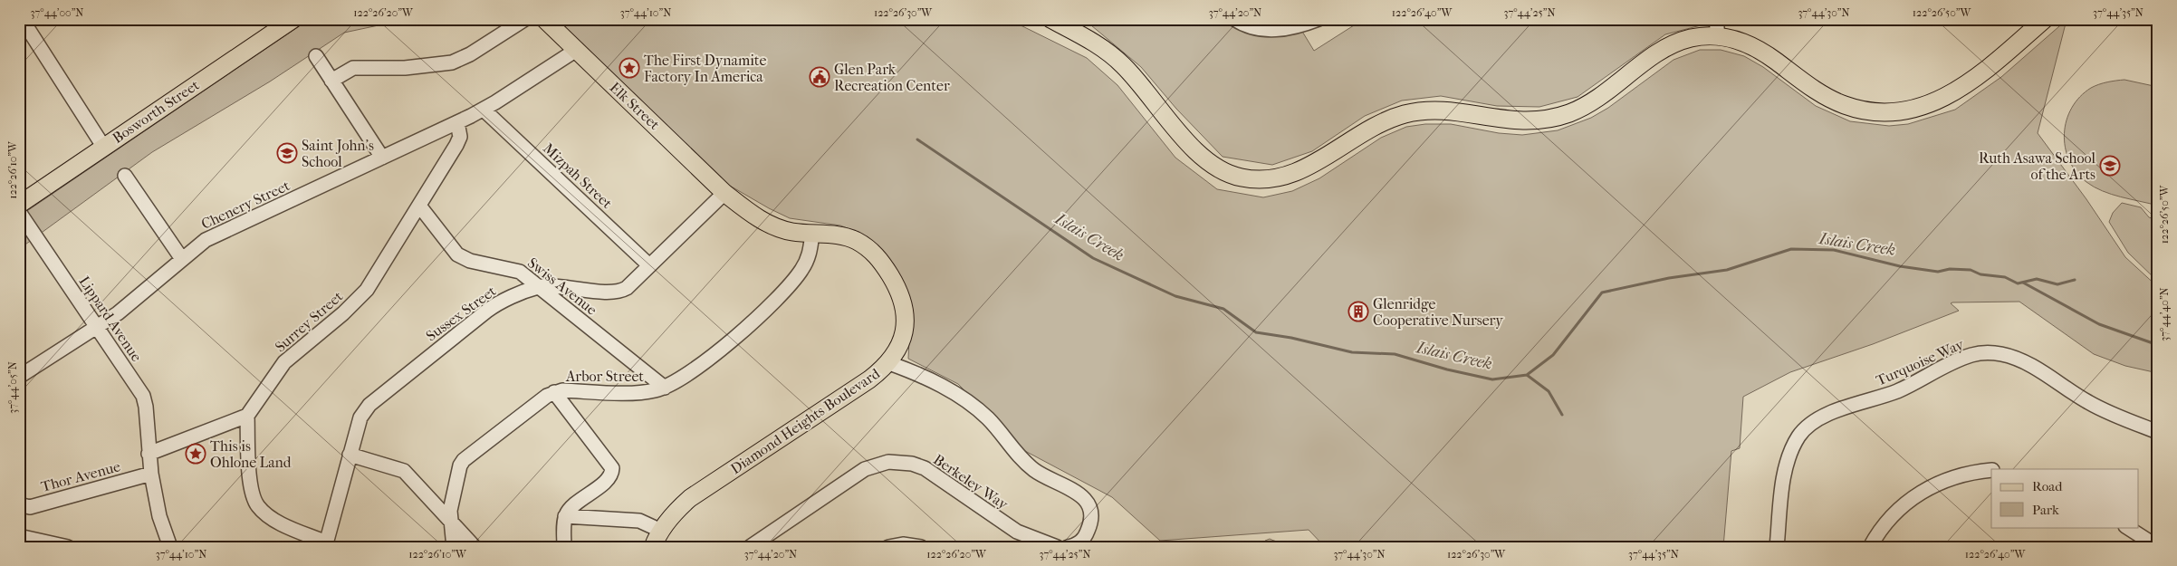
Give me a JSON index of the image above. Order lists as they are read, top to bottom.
{
  "streets": {
    "main road": ["Elk Street", "Bosworth Street", "Diamond Heights Boulevard"],
    "street": [
      "Mizpah Street",
      "Chenery Street",
      "Swiss Avenue",
      "Sussex Street",
      "Lippard Avenue",
      "Surrey Street",
      "Turquoise Way",
      "Arbor Street",
      "Thor Avenue",
      "Berkeley Way"
    ]
  },
  "crossings": [
    ["Elk Street", "Chenery Street"],
    ["Elk Street", "Sussex Street"],
    ["Elk Street", "Diamond Heights Boulevard"],
    ["Mizpah Street", "Chenery Street"],
    ["Mizpah Street", "Sussex Street"],
    ["Chenery Street", "Lippard Avenue"],
    ["Chenery Street", "Surrey Street"],
    ["Swiss Avenue", "Sussex Street"],
    ["Swiss Avenue", "Surrey Street"],
    ["Swiss Avenue", "Arbor Street"],
    ["Sussex Street", "Diamond Heights Boulevard"],
    ["Arbor Street", "Diamond Heights Boulevard"]
  ],
  "water": ["Islais Creek"],
  "places": {
    "place": ["The First Dynamite Factory In America", "This is Ohlone Land"],
    "public building": ["Glen Park Recreation Center"],
    "school or university": ["Saint John's School", "Ruth Asawa School of the Arts"],
    "building": ["Glenridge Cooperative Nursery"]
  },
  "legend": ["Road", "Park"],
  "coordinates": [
    "37°44'00\"N",
    "122°26'20\"W",
    "37°44'10\"N",
    "122°26'30\"W",
    "37°44'20\"N",
    "122°26'40\"W",
    "37°44'25\"N",
    "37°44'30\"N",
    "122°26'50\"W",
    "37°44'35\"N",
    "122°26'10\"W",
    "37°44'40\"N",
    "37°44'05\"N"
  ]
}
